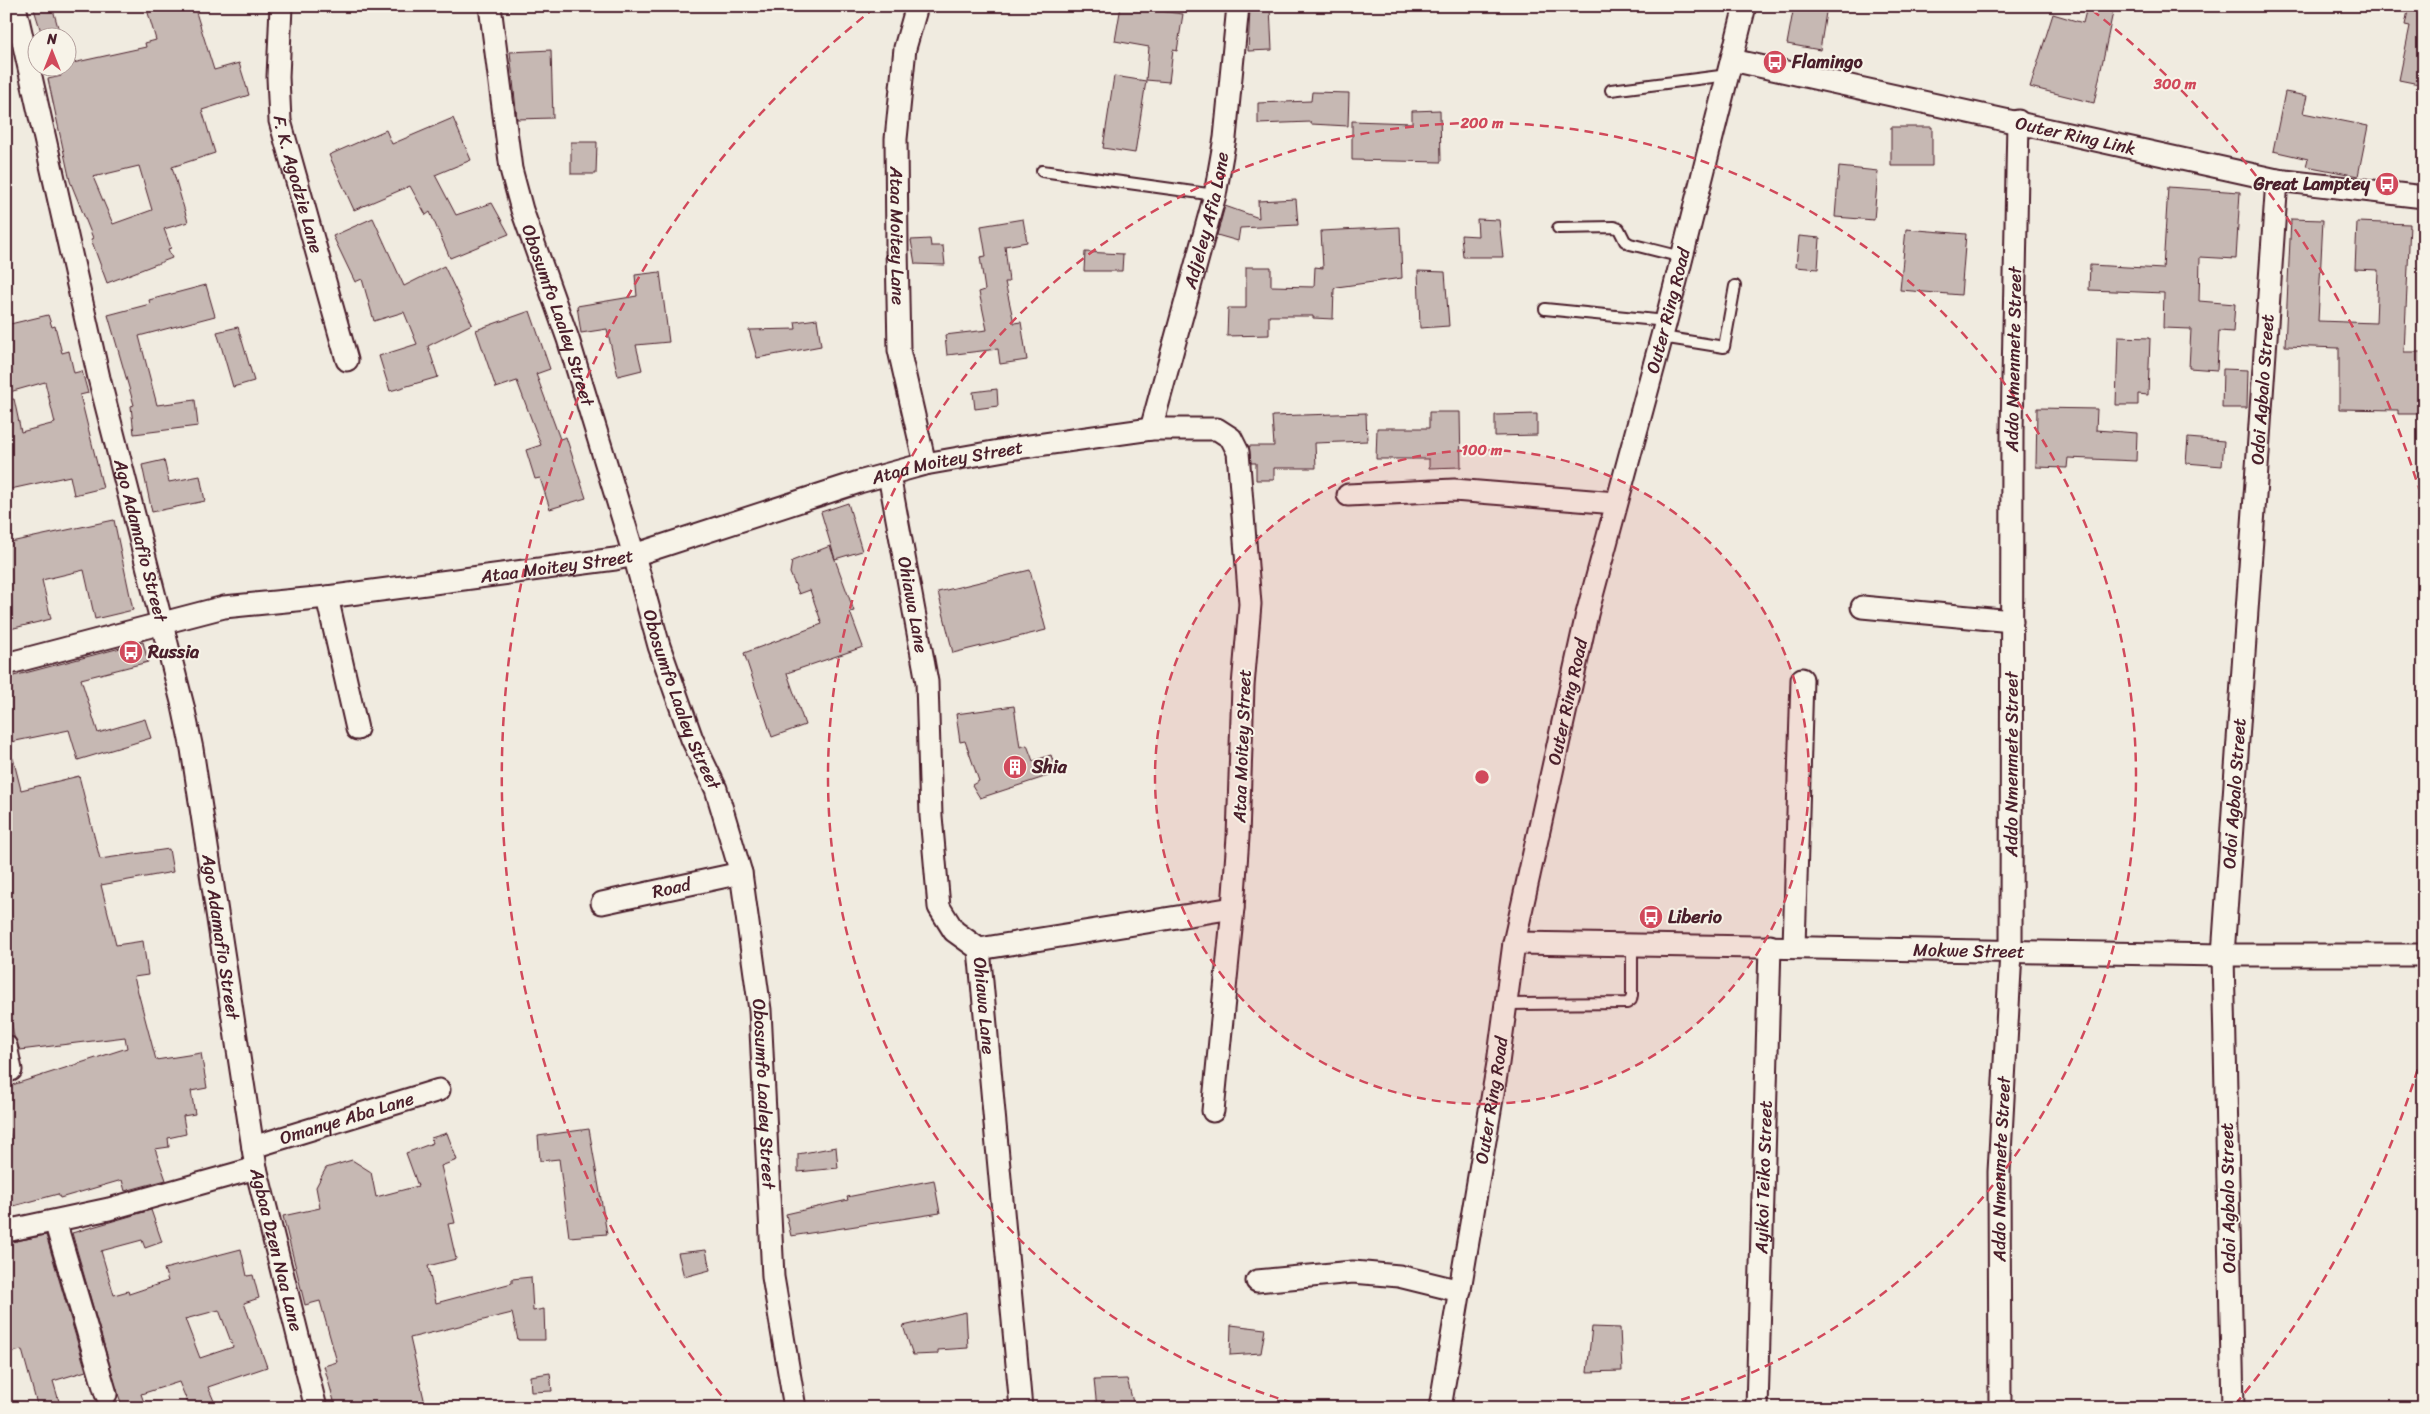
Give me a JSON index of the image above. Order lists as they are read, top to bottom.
{
  "streets": {
    "street": [
      "Outer Ring Link",
      "F. K. Agodzie Lane",
      "Adjeley Afia Lane",
      "Ataa Moitey Lane",
      "Outer Ring Road",
      "Obosumfo Laaley Street",
      "Addo Nmenmete Street",
      "Odoi Agbalo Street",
      "Ataa Moitey Street",
      "Ago Adamafio Street",
      "Ohiawa Lane",
      "Road",
      "Mokwe Street",
      "Omanye Aba Lane",
      "Ayikoi Teiko Street",
      "Agbaa Dzen Naa Lane"
    ]
  },
  "crossings": [
    ["Outer Ring Link", "Outer Ring Road"],
    ["Outer Ring Link", "Addo Nmenmete Street"],
    ["Outer Ring Link", "Odoi Agbalo Street"],
    ["Adjeley Afia Lane", "Ataa Moitey Street"],
    ["Ataa Moitey Lane", "Ataa Moitey Street"],
    ["Outer Ring Road", "Mokwe Street"],
    ["Obosumfo Laaley Street", "Ataa Moitey Street"],
    ["Obosumfo Laaley Street", "Road"],
    ["Addo Nmenmete Street", "Mokwe Street"],
    ["Odoi Agbalo Street", "Mokwe Street"],
    ["Ataa Moitey Street", "Ago Adamafio Street"],
    ["Ataa Moitey Street", "Ohiawa Lane"],
    ["Ago Adamafio Street", "Omanye Aba Lane"],
    ["Ago Adamafio Street", "Agbaa Dzen Naa Lane"],
    ["Mokwe Street", "Ayikoi Teiko Street"]
  ],
  "places": {
    "bus stop": [
      "Flamingo",
      "Great Lamptey",
      "Russia",
      "Liberio"
    ],
    "building": ["Shia"]
  },
  "north": "top",
  "rings": ["300 m", "200 m", "100 m"]
}
